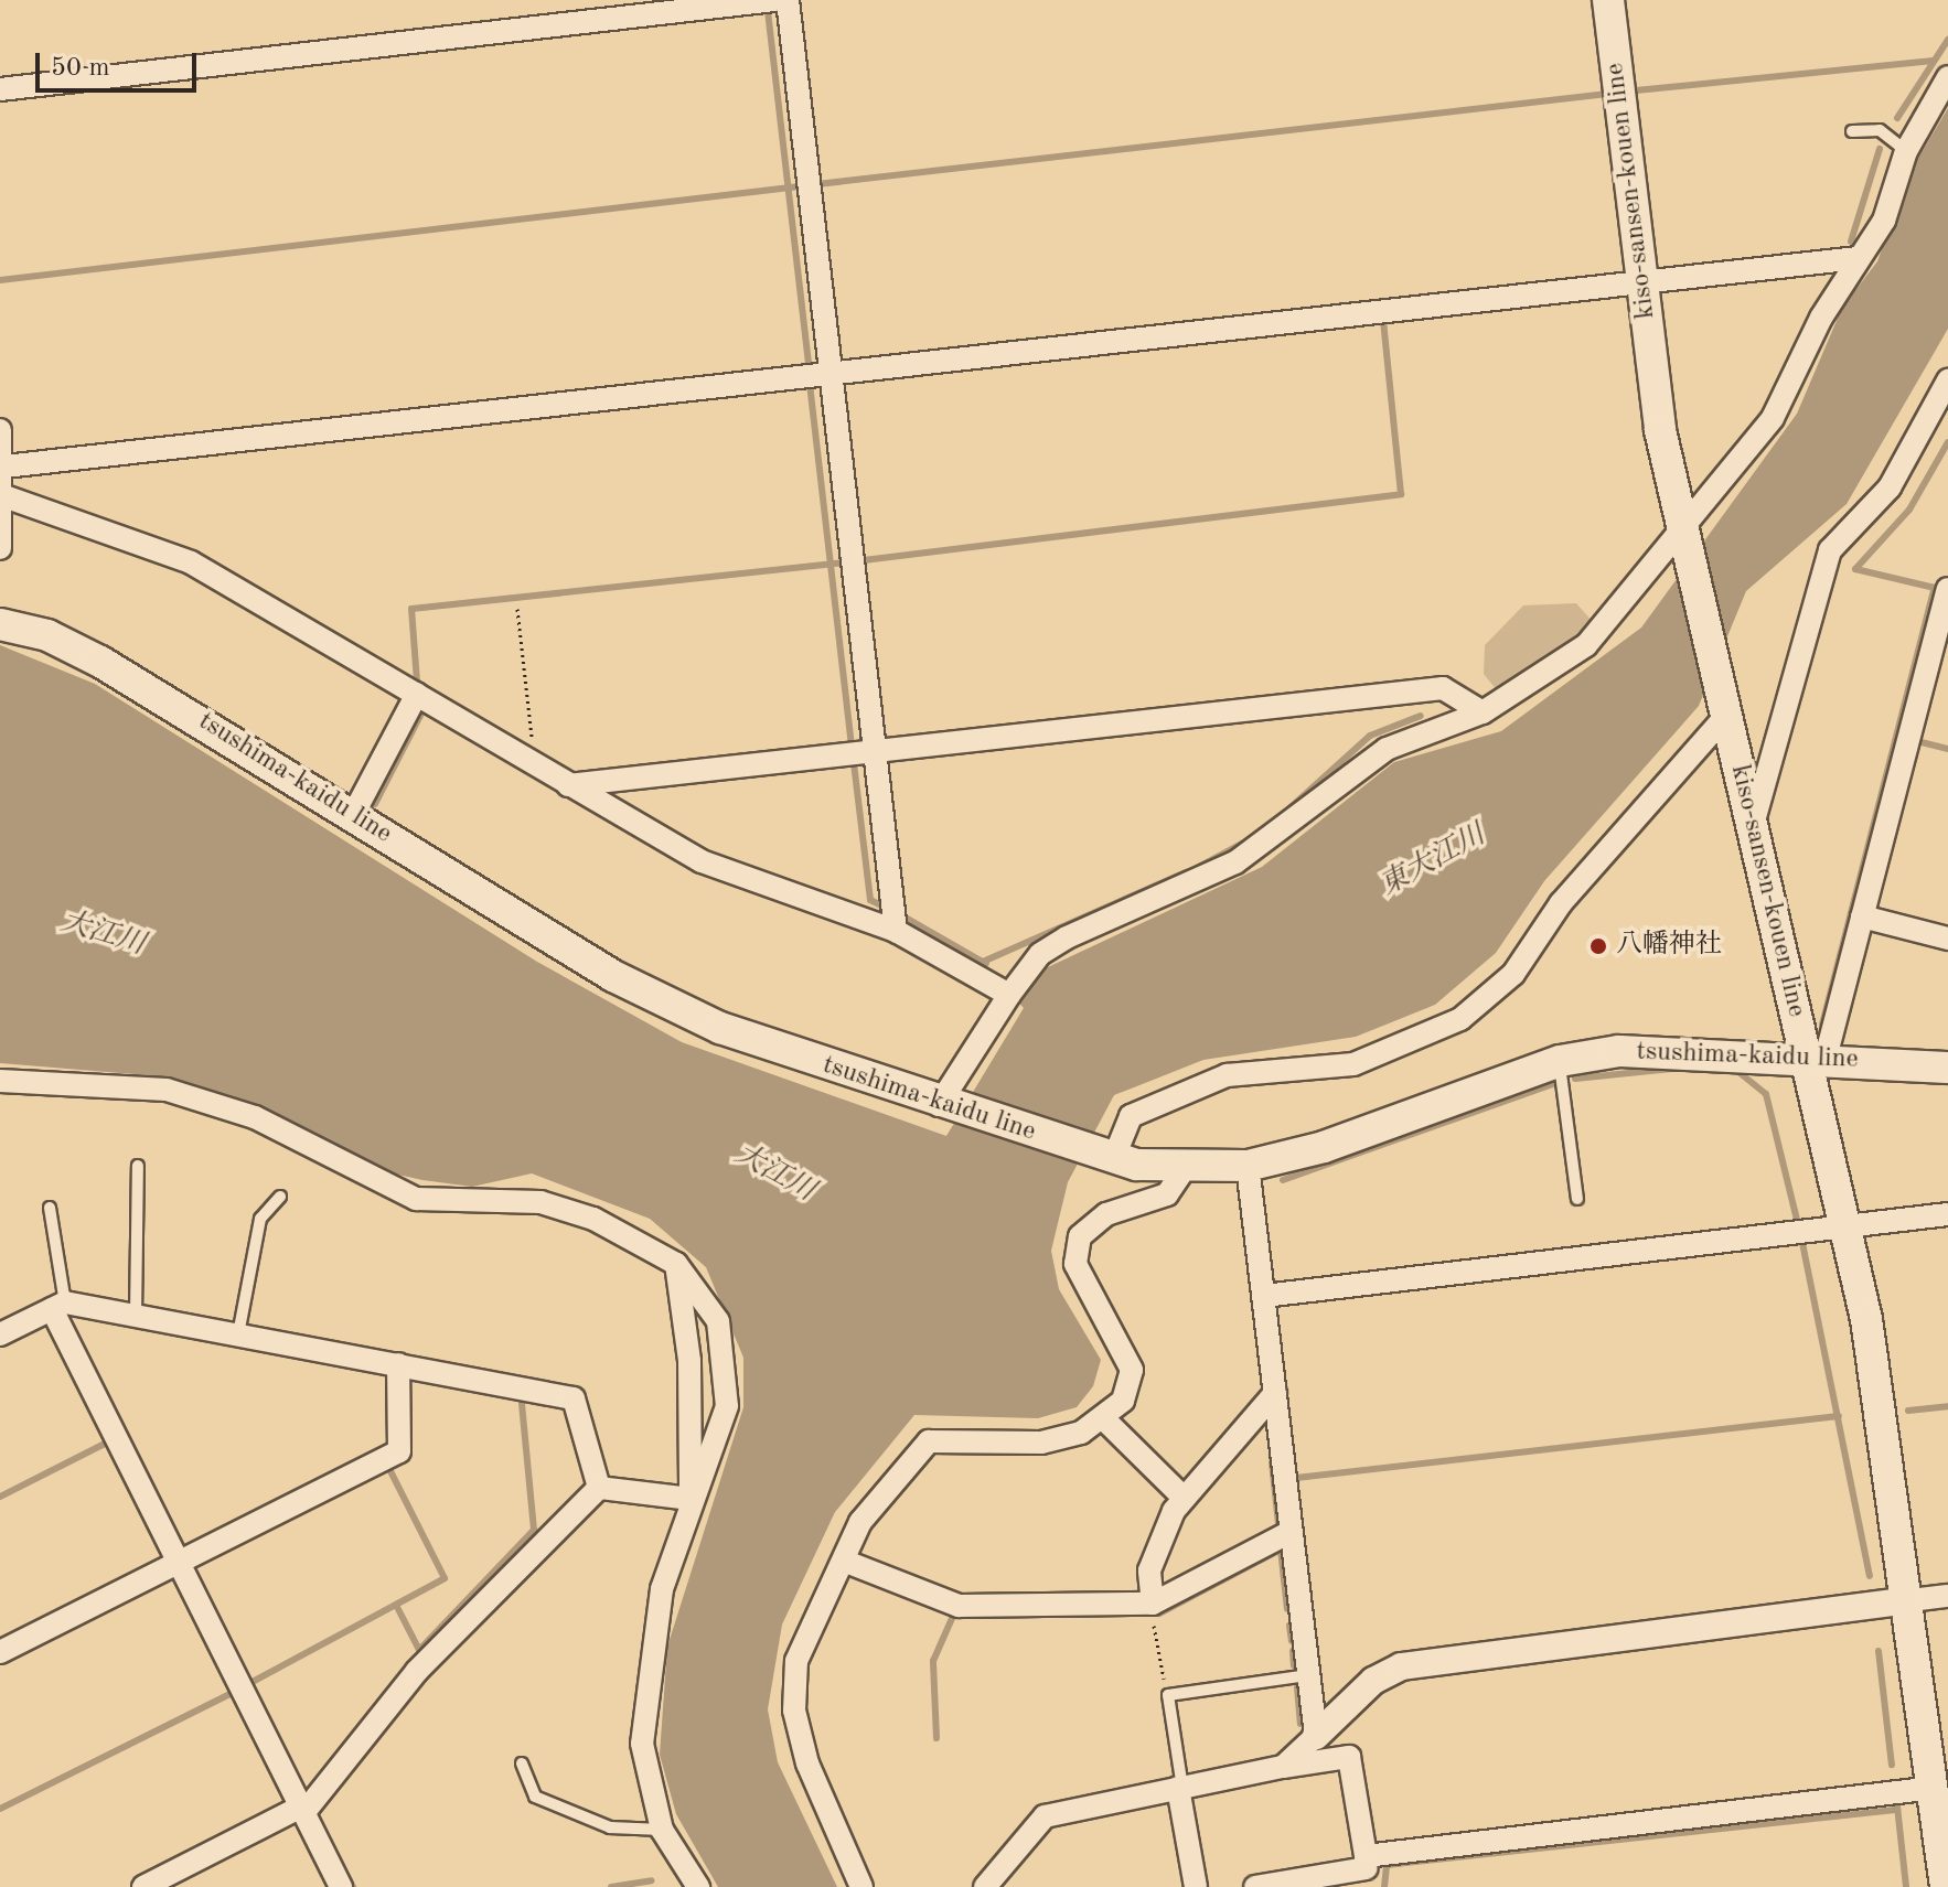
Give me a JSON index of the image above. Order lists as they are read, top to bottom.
{
  "streets": {
    "main road": ["kiso-sansen-kouen line", "tsushima-kaidu line"]
  },
  "crossings": [
    ["kiso-sansen-kouen line", "tsushima-kaidu line"]
  ],
  "water": ["東大江川", "大江川"],
  "places": ["八幡神社"],
  "scale_bar": "50 m"
}
